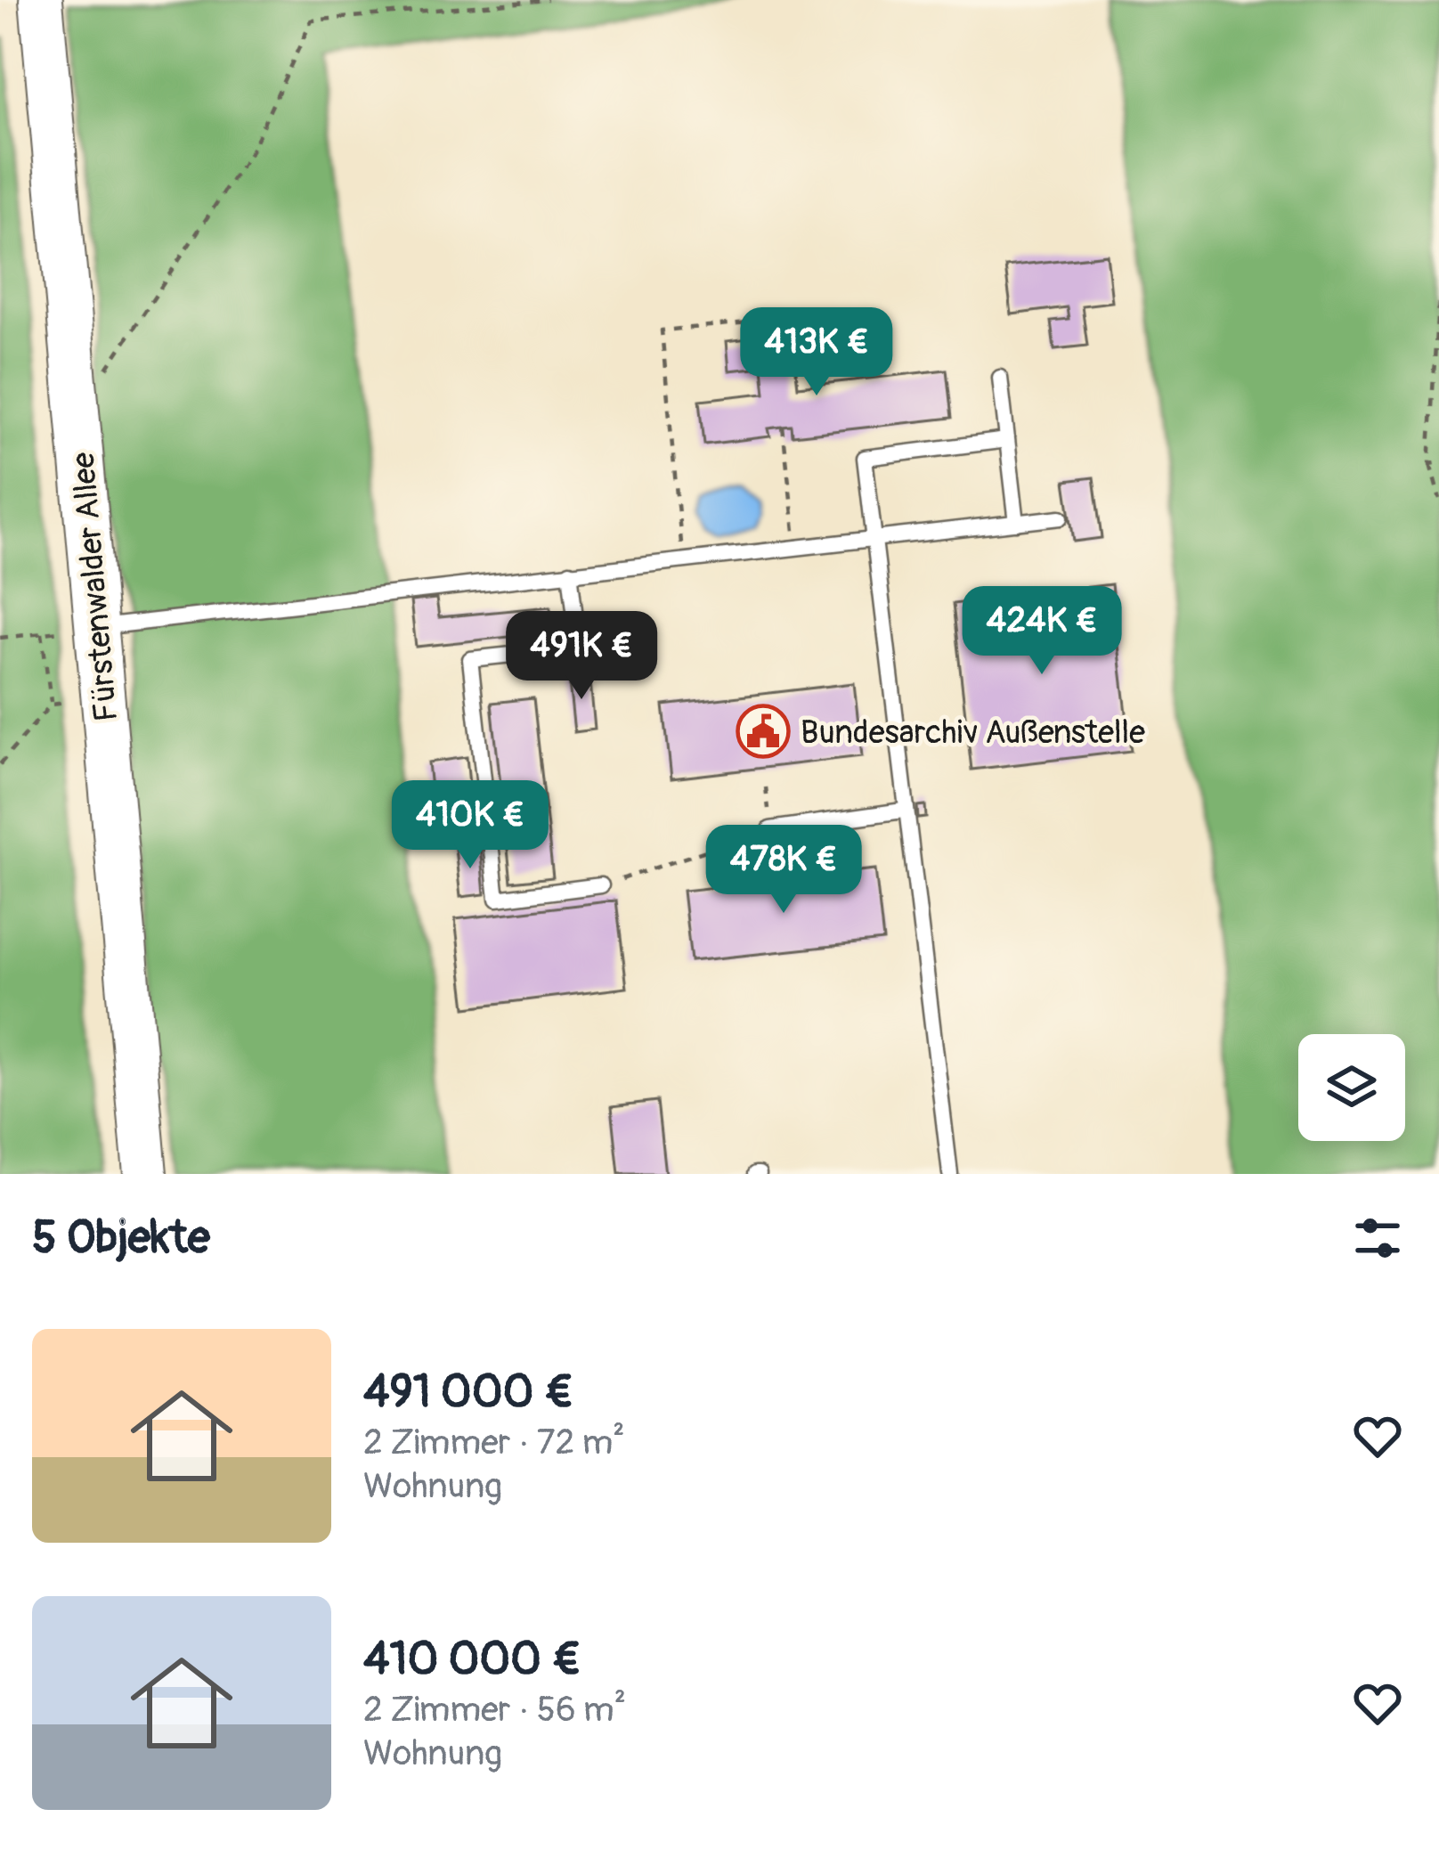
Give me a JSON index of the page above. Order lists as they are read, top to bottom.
{
  "streets": {
    "main road": ["Fürstenwalder Allee"]
  },
  "places": {
    "public building": ["Bundesarchiv Außenstelle"]
  },
  "page": {
    "price": [
      "413K €",
      "424K €",
      "491K €",
      "410K €",
      "478K €"
    ],
    "heading": "5 Objekte",
    "list": [
      {
        "name": "491 000 €",
        "note": "2 Zimmer · 72 m² · Wohnung"
      },
      {
        "name": "410 000 €",
        "note": "2 Zimmer · 56 m² · Wohnung"
      }
    ]
  }
}
